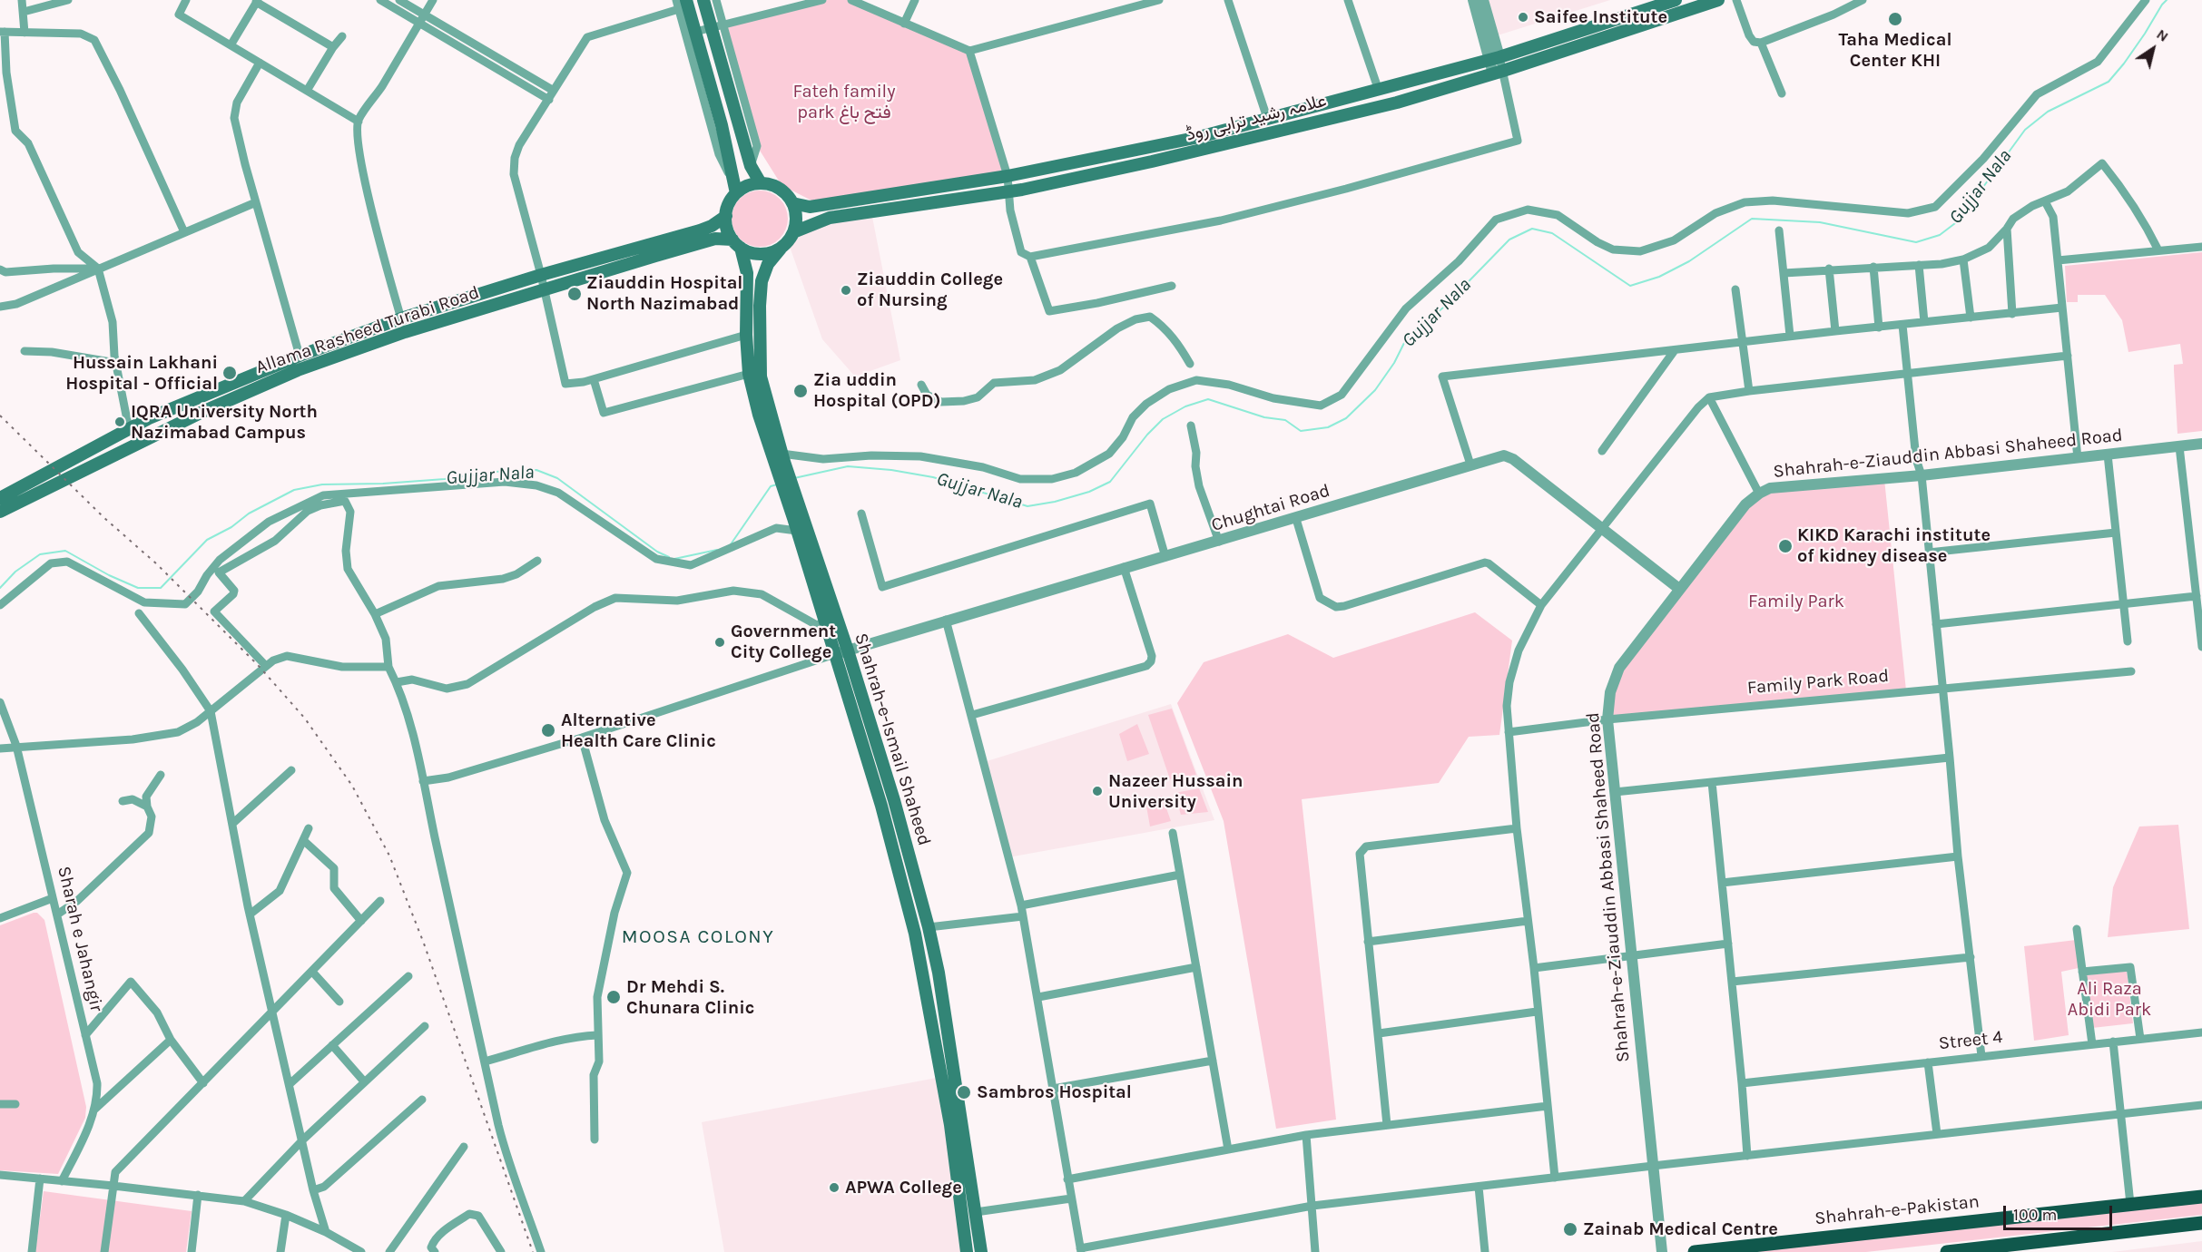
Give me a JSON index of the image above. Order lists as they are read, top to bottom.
{
  "streets": {
    "highway": ["Shahrah-e-Pakistan"],
    "main road": ["علامہ رشید ترابی روڈ", "Allama Rasheed Turabi Road", "Shahrah-e-Ismail Shaheed"],
    "street": [
      "Shahrah-e-Ziauddin Abbasi Shaheed Road",
      "Chughtai Road",
      "Family Park Road",
      "Sharah e Jahangir",
      "Street 4"
    ]
  },
  "crossings": [
    ["علامہ رشید ترابی روڈ", "Allama Rasheed Turabi Road"],
    ["علامہ رشید ترابی روڈ", "Shahrah-e-Ismail Shaheed"],
    ["Allama Rasheed Turabi Road", "Shahrah-e-Ismail Shaheed"],
    ["Shahrah-e-Ziauddin Abbasi Shaheed Road", "Chughtai Road"],
    ["Shahrah-e-Ziauddin Abbasi Shaheed Road", "Family Park Road"],
    ["Chughtai Road", "Shahrah-e-Ismail Shaheed"]
  ],
  "districts": ["MOOSA COLONY"],
  "water": ["Gujjar Nala"],
  "parks": ["Fateh family park فتح باغ", "Family Park", "Ali Raza Abidi Park"],
  "places": [
    "Saifee Institute",
    "Taha Medical Center KHI",
    "Ziauddin College of Nursing",
    "Ziauddin Hospital North Nazimabad",
    "Hussain Lakhani Hospital - Official",
    "Zia uddin Hospital (OPD)",
    "IQRA University North Nazimabad Campus",
    "KIKD Karachi institute of kidney disease",
    "Government City College",
    "Alternative Health Care Clinic",
    "Nazeer Hussain University",
    "Dr Mehdi S. Chunara Clinic",
    "Sambros Hospital",
    "APWA College",
    "Zainab Medical Centre"
  ],
  "scale_bar": "100 m",
  "north": "top right"
}
